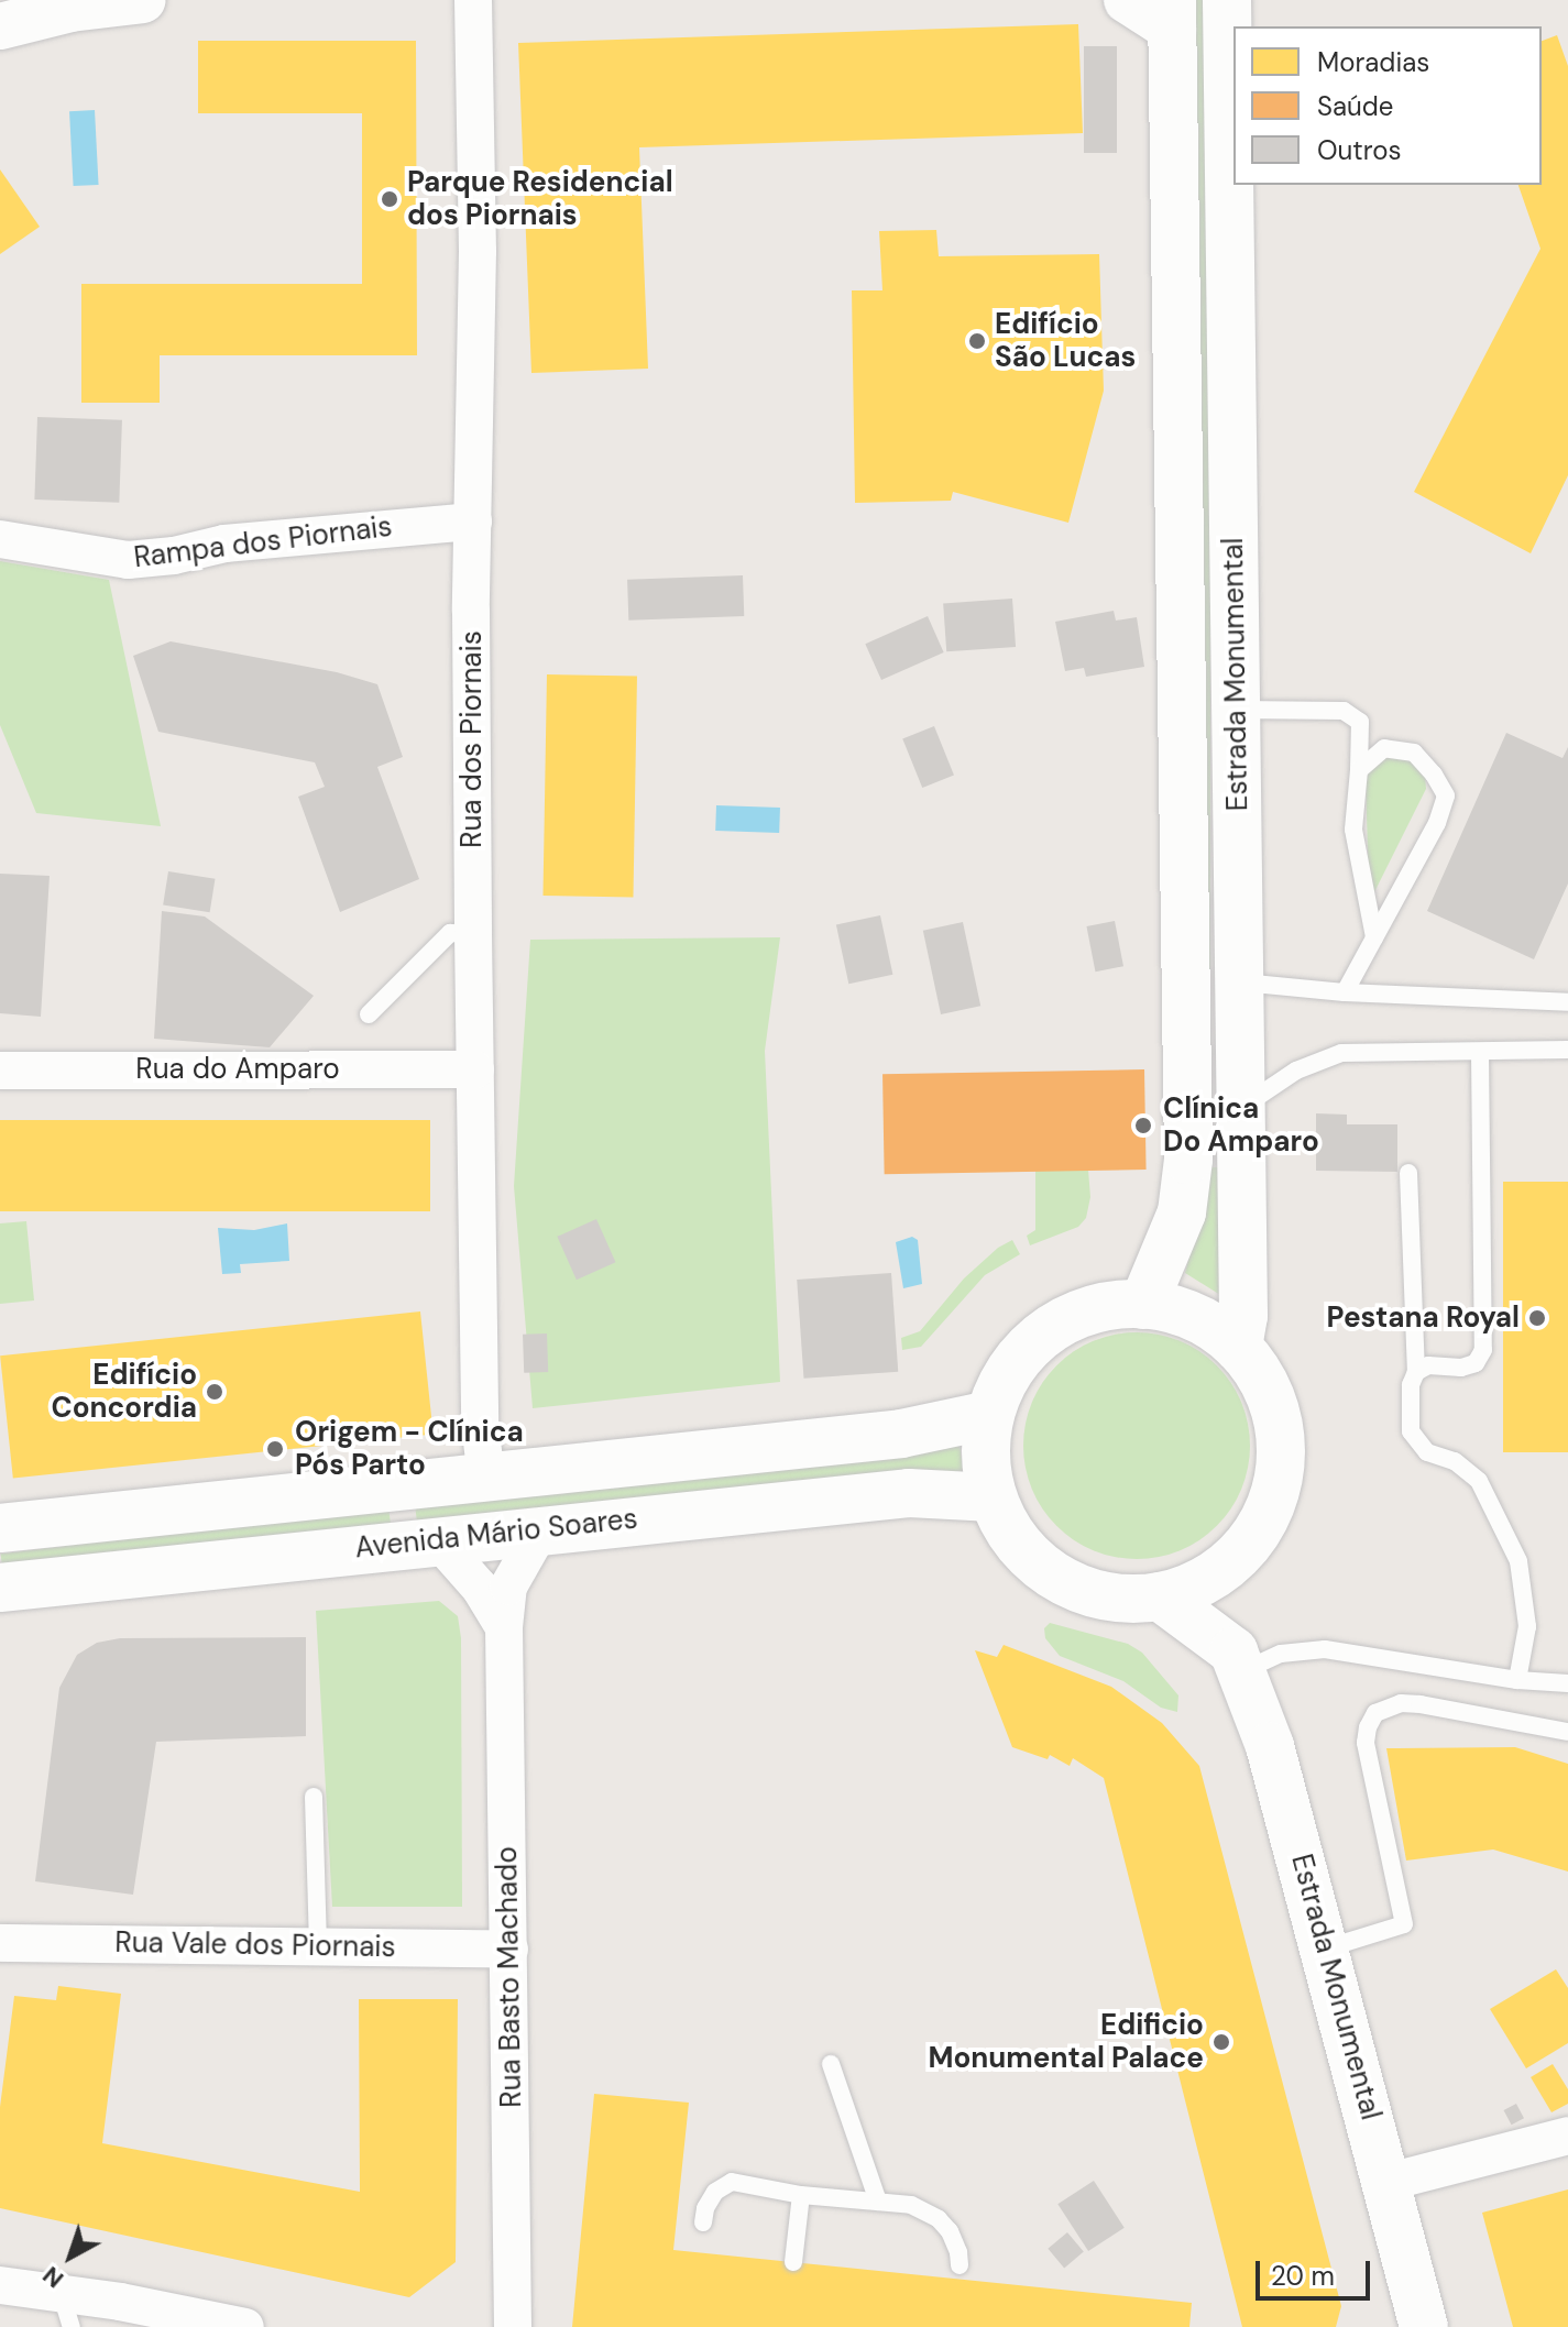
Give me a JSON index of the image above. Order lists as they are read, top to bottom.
{
  "streets": {
    "main road": ["Estrada Monumental", "Avenida Mário Soares"],
    "street": [
      "Rampa dos Piornais",
      "Rua dos Piornais",
      "Rua do Amparo",
      "Rua Vale dos Piornais",
      "Rua Basto Machado"
    ]
  },
  "crossings": [
    ["Rampa dos Piornais", "Rua dos Piornais"],
    ["Estrada Monumental", "Avenida Mário Soares"],
    ["Rua dos Piornais", "Rua do Amparo"],
    ["Rua dos Piornais", "Avenida Mário Soares"],
    ["Avenida Mário Soares", "Rua Basto Machado"],
    ["Rua Vale dos Piornais", "Rua Basto Machado"]
  ],
  "places": [
    "Parque Residencial dos Piornais",
    "Edifício São Lucas",
    "Clínica Do Amparo",
    "Pestana Royal",
    "Edifício Concordia",
    "Origem - Clínica Pós Parto",
    "Edificio Monumental Palace"
  ],
  "legend": ["Moradias", "Saúde", "Outros"],
  "scale_bar": "20 m",
  "north": "bottom left"
}
